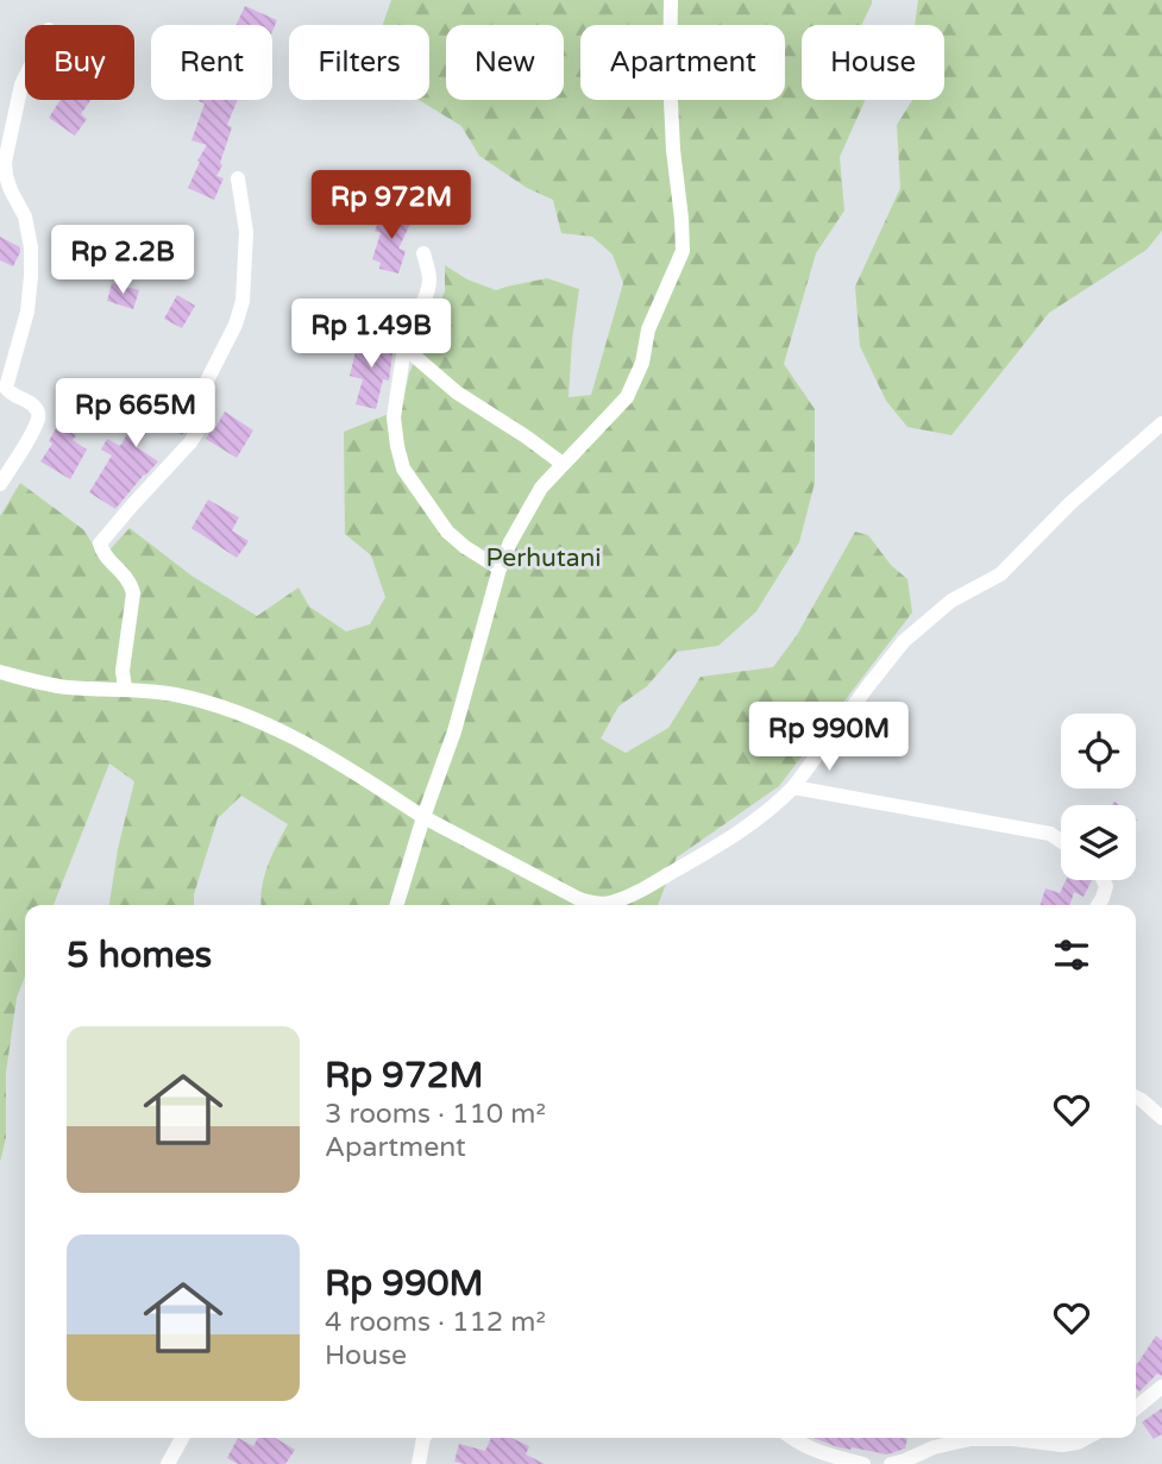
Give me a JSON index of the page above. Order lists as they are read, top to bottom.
{
  "parks": ["Perhutani"],
  "page": {
    "chip": [
      "Buy",
      "Rent",
      "Filters",
      "New",
      "Apartment",
      "House"
    ],
    "price": [
      "Rp 972M",
      "Rp 2.2B",
      "Rp 1.49B",
      "Rp 665M",
      "Rp 990M"
    ],
    "heading": "5 homes",
    "list": [
      {
        "name": "Rp 972M",
        "note": "3 rooms · 110 m² · Apartment"
      },
      {
        "name": "Rp 990M",
        "note": "4 rooms · 112 m² · House"
      }
    ]
  }
}
